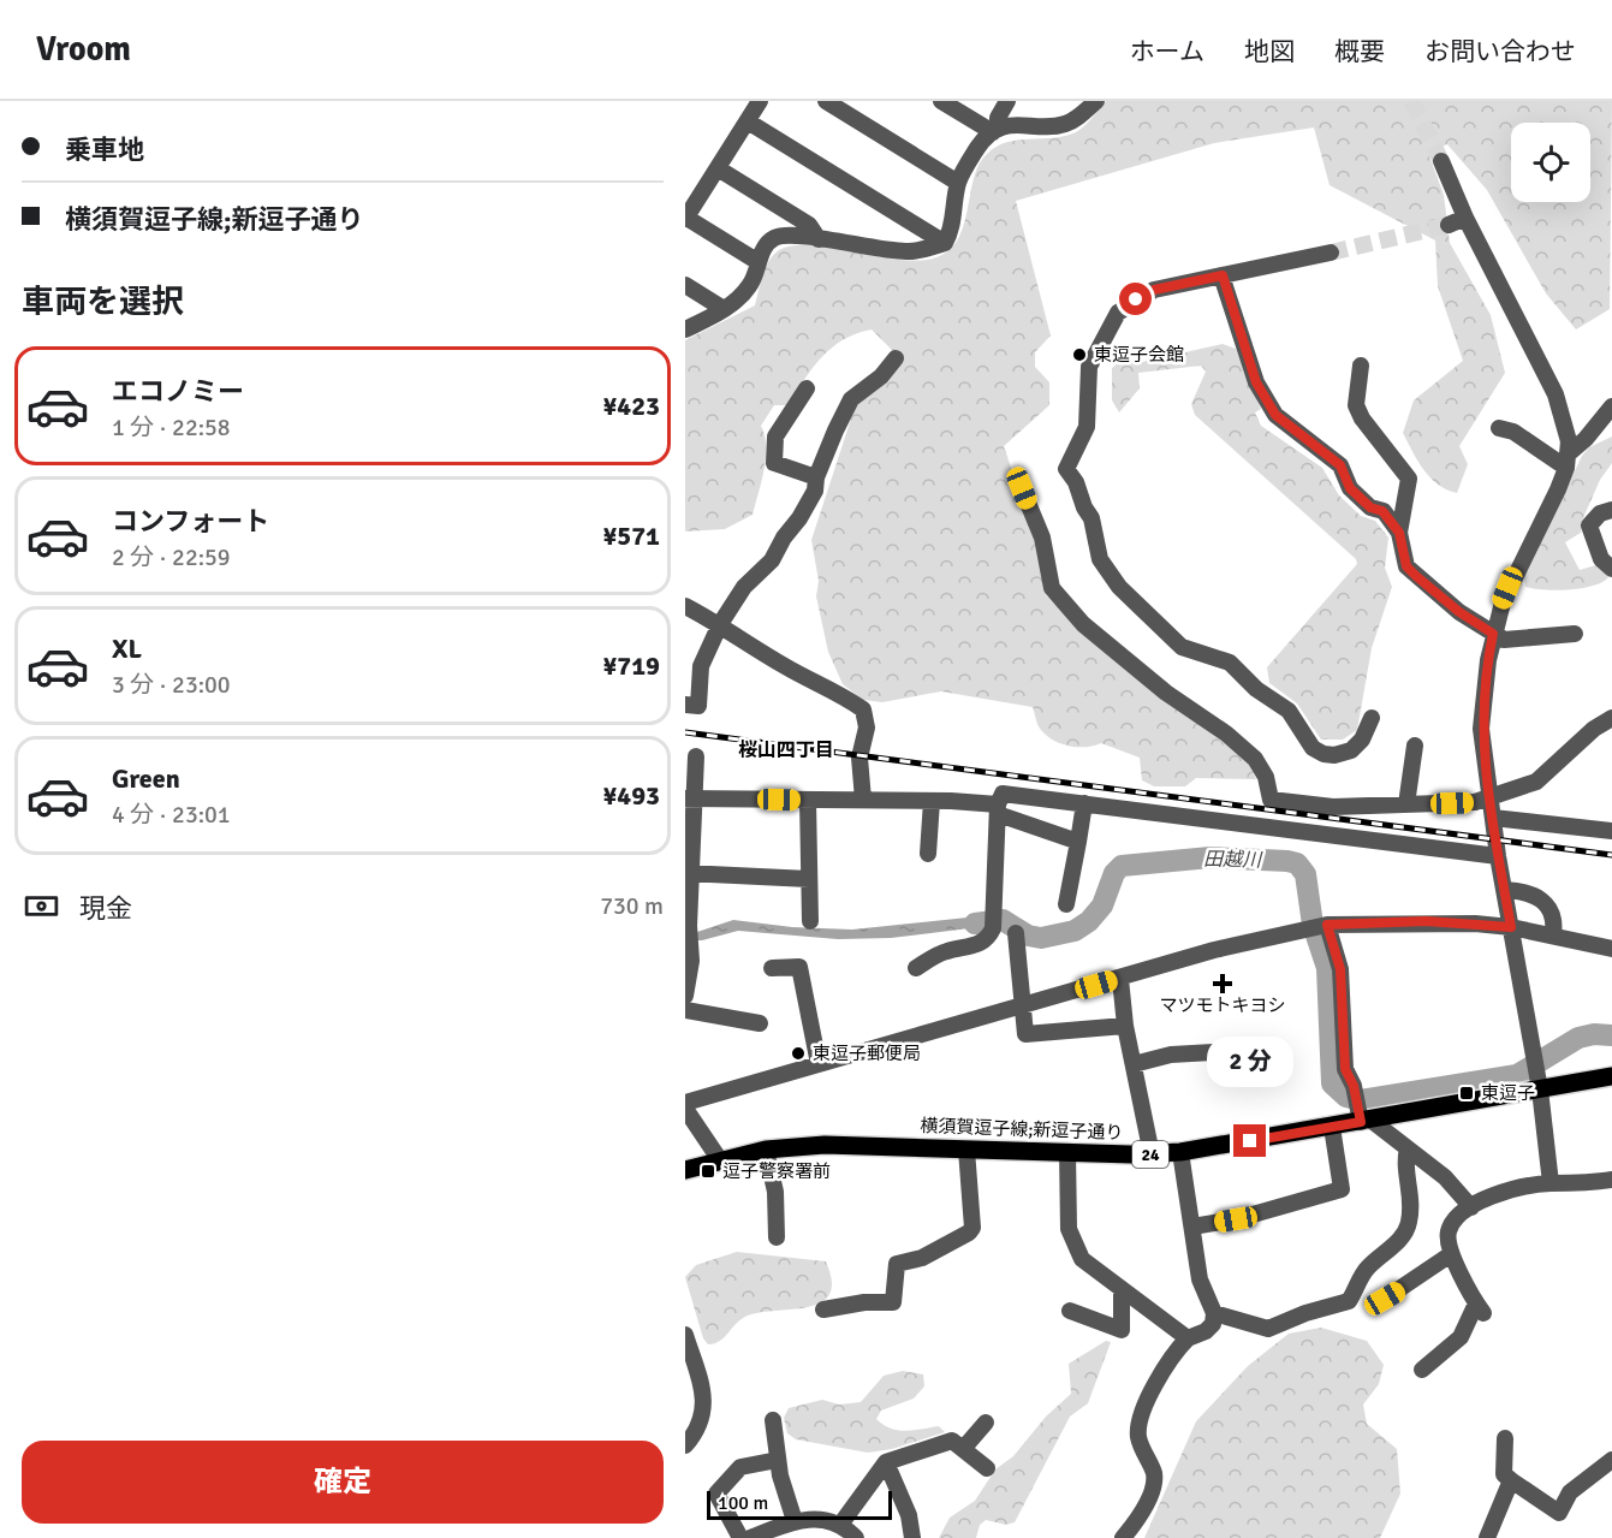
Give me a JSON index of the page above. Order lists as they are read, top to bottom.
{
  "streets": {
    "main road": ["横須賀逗子線;新逗子通り", "24"]
  },
  "districts": ["桜山四丁目"],
  "water": ["田越川"],
  "places": {
    "other": ["東逗子会館", "東逗子郵便局"],
    "health": ["マツモトキヨシ"],
    "transit": ["東逗子", "逗子警察署前"]
  },
  "scale_bar": "100 m",
  "page": {
    "header": "Vroom",
    "nav": [
      "ホーム",
      "地図",
      "概要",
      "お問い合わせ"
    ],
    "banner": ["乗車地", "横須賀逗子線;新逗子通り"],
    "heading": "車両を選択",
    "list": [
      {
        "name": "エコノミー",
        "note": "1 分 · 22:58",
        "value": "¥423"
      },
      {
        "name": "コンフォート",
        "note": "2 分 · 22:59",
        "value": "¥571"
      },
      {
        "name": "XL",
        "note": "3 分 · 23:00",
        "value": "¥719"
      },
      {
        "name": "Green",
        "note": "4 分 · 23:01",
        "value": "¥493"
      }
    ],
    "pay": ["現金", "730 m"],
    "bubble": "2 分",
    "buttons": "確定",
    "scale": "100 m"
  }
}
